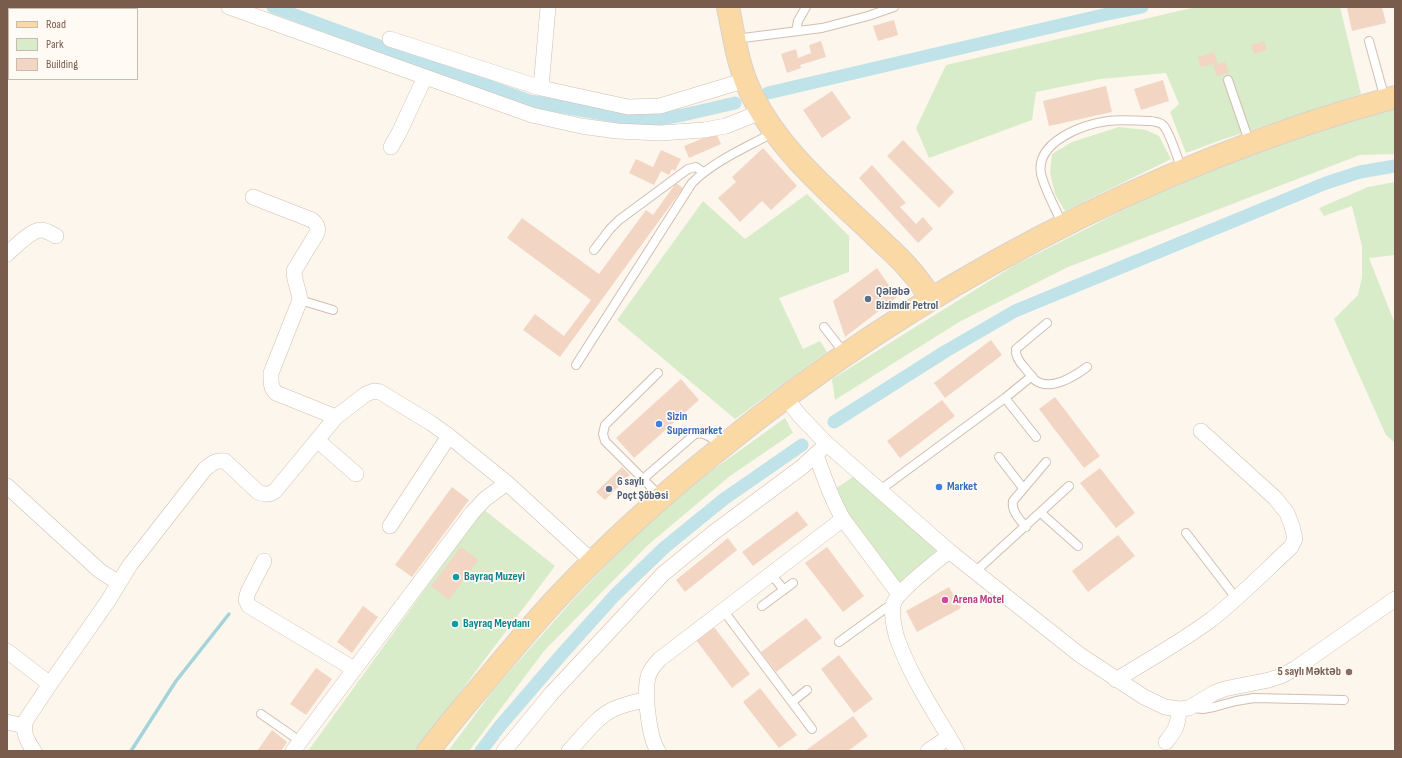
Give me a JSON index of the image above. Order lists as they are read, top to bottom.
{
  "places": [
    "Qələbə Bizimdir Petrol",
    "Sizin Supermarket",
    "Market",
    "6 saylı Poçt Şöbəsi",
    "Bayraq Muzeyi",
    "Arena Motel",
    "Bayraq Meydanı",
    "5 saylı Məktəb"
  ],
  "legend": ["Road", "Park", "Building"]
}
